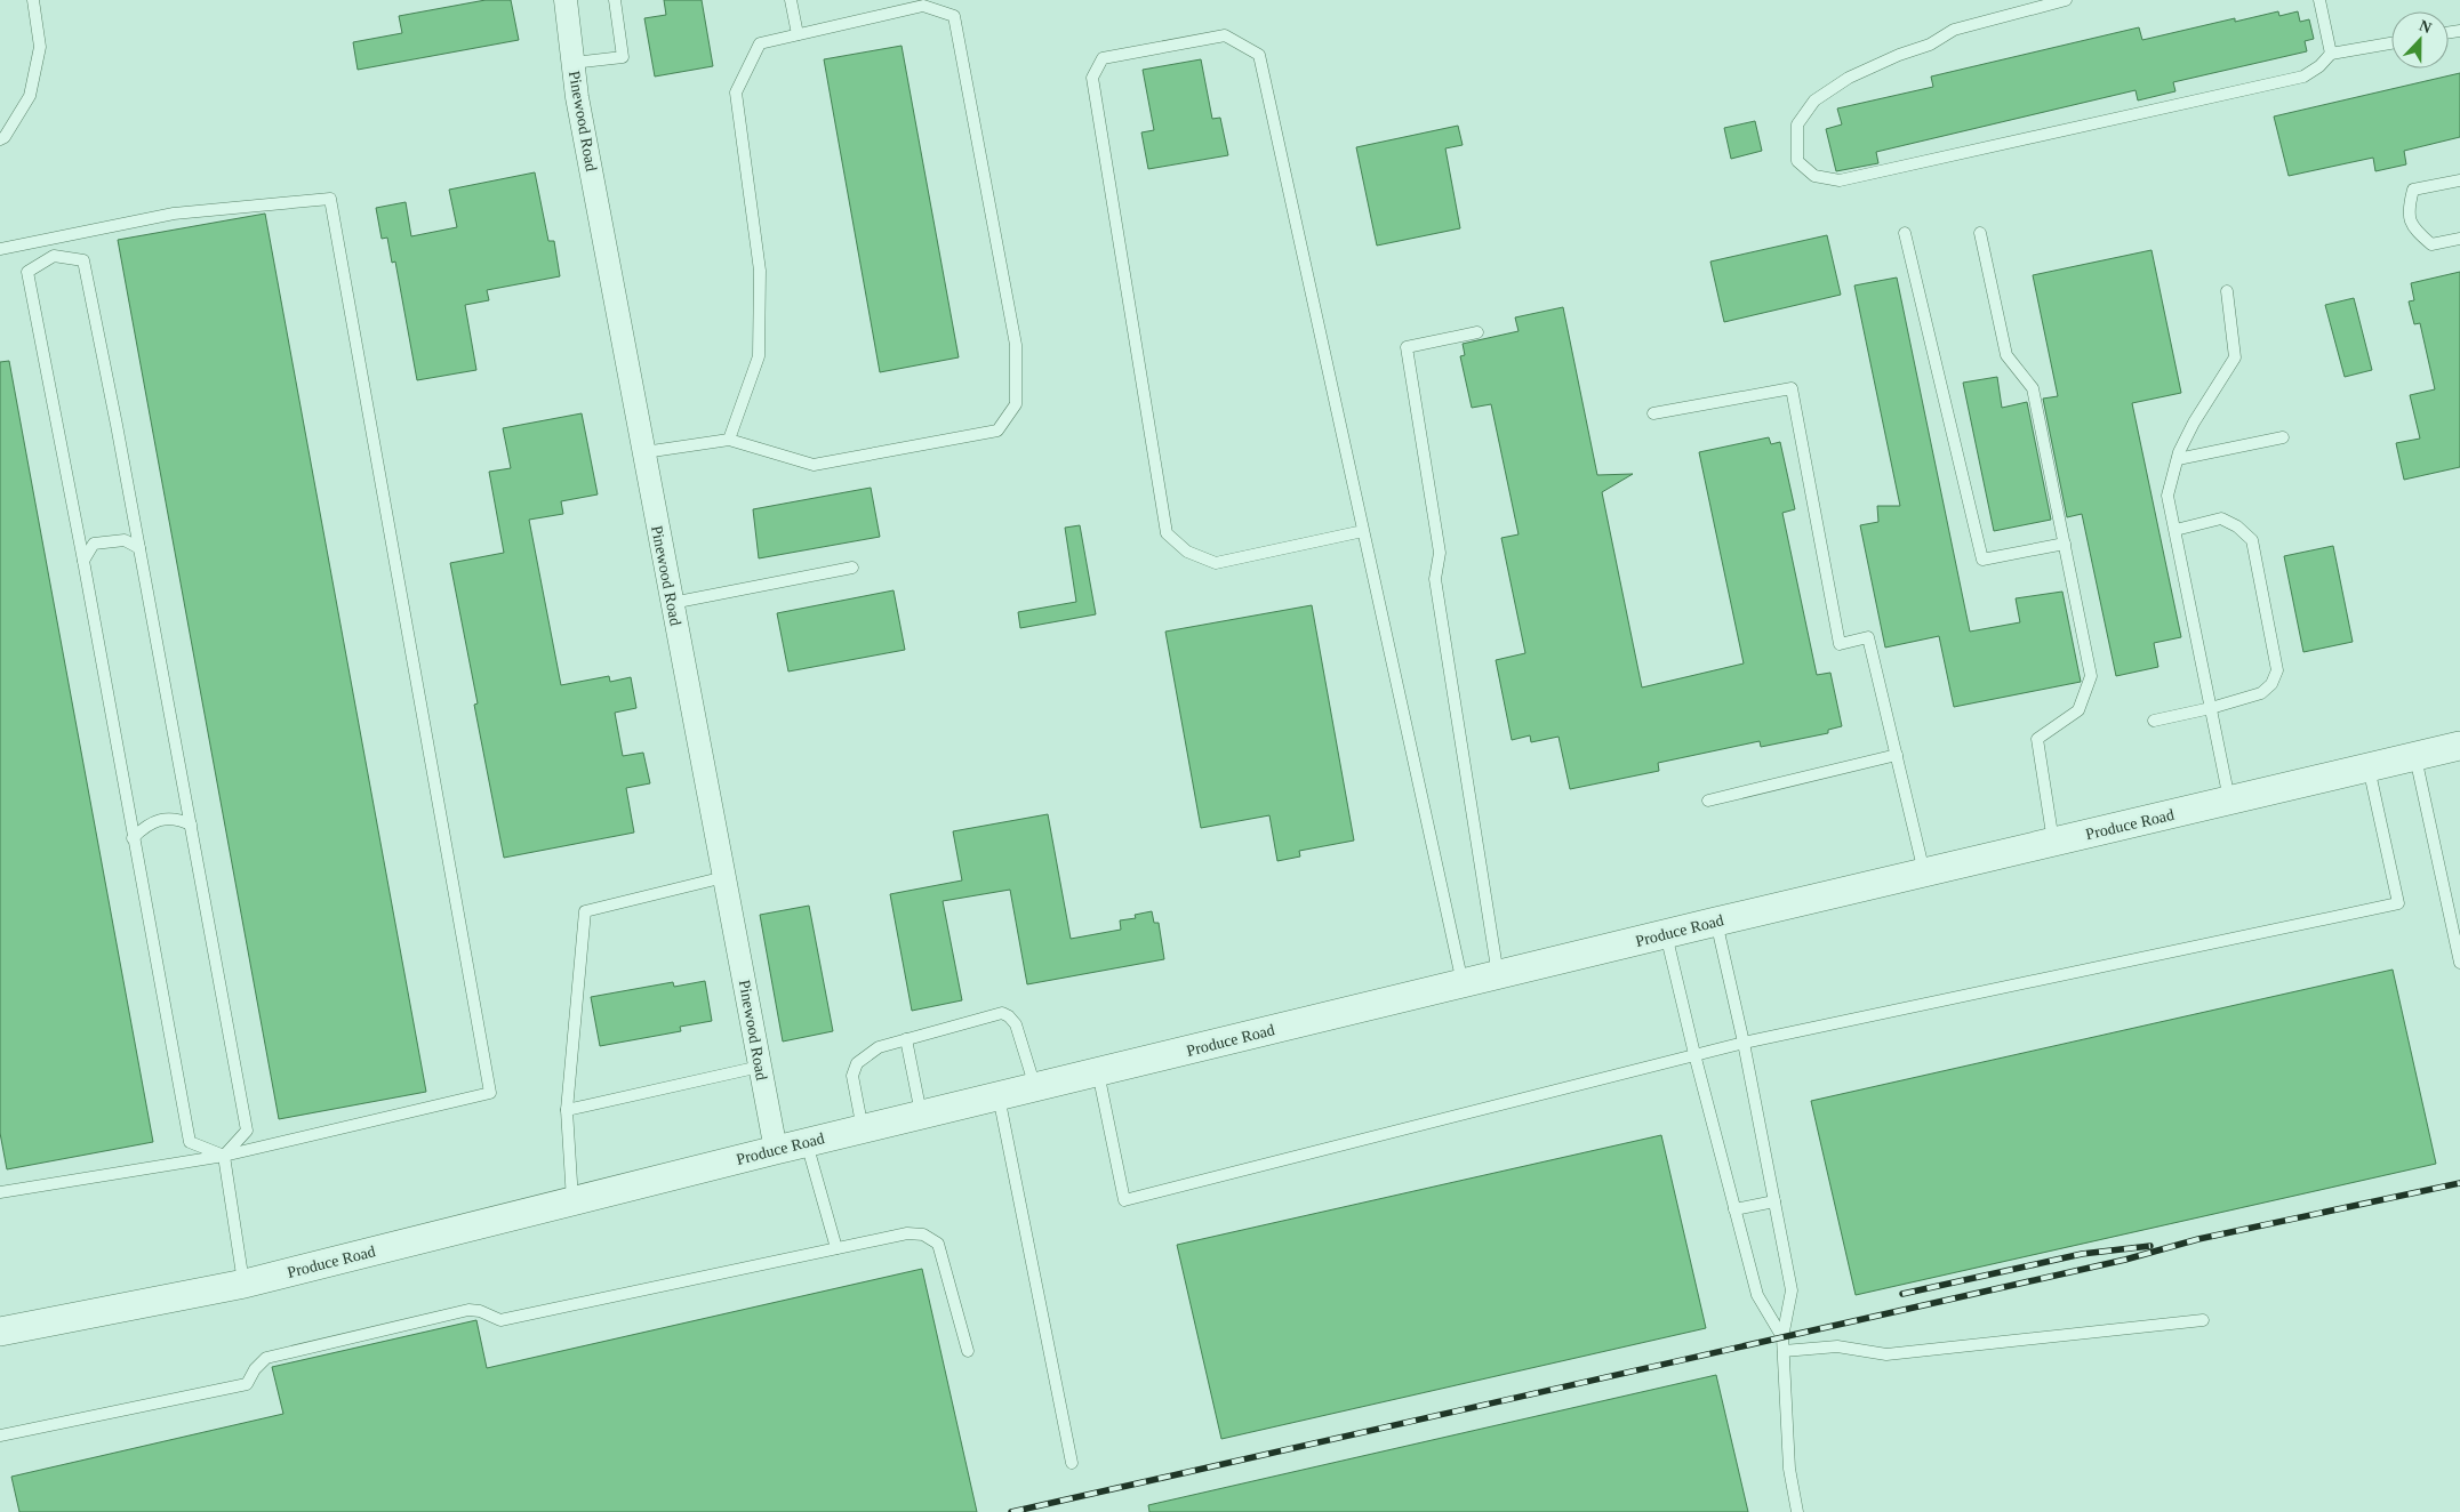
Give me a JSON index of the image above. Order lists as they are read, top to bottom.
{
  "streets": {
    "street": ["Pinewood Road", "Produce Road"]
  },
  "crossings": [
    ["Pinewood Road", "Produce Road"]
  ],
  "north": "top"
}
